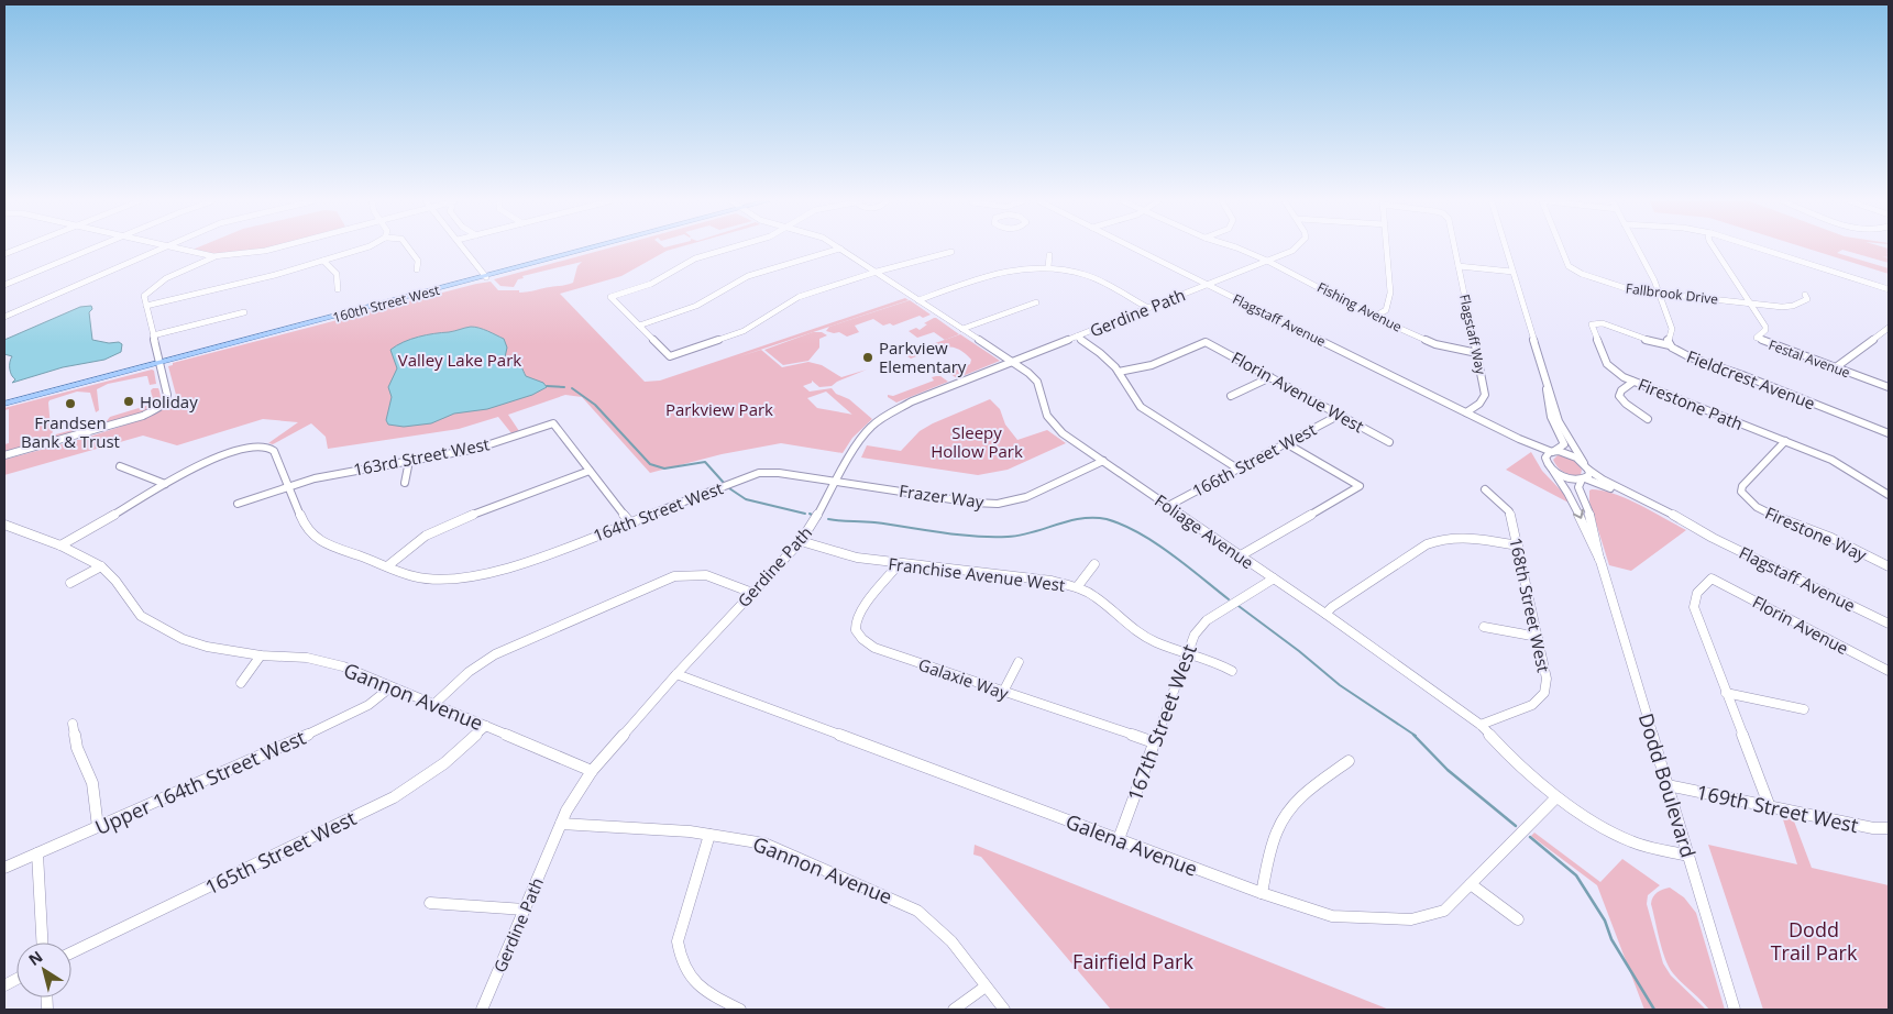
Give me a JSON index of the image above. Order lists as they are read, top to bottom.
{
  "streets": {
    "main road": ["160th Street West"],
    "street": [
      "Fallbrook Drive",
      "Fishing Avenue",
      "Gerdine Path",
      "Flagstaff Avenue",
      "Flagstaff Way",
      "Festal Avenue",
      "Fieldcrest Avenue",
      "Florin Avenue West",
      "Firestone Path",
      "163rd Street West",
      "166th Street West",
      "Frazer Way",
      "164th Street West",
      "Foliage Avenue",
      "Firestone Way",
      "Franchise Avenue West",
      "168th Street West",
      "Florin Avenue",
      "Galaxie Way",
      "Gannon Avenue",
      "167th Street West",
      "Upper 164th Street West",
      "Dodd Boulevard",
      "169th Street West",
      "Galena Avenue",
      "165th Street West"
    ]
  },
  "crossings": [
    ["Fallbrook Drive", "Festal Avenue"],
    ["Fallbrook Drive", "Fieldcrest Avenue"],
    ["Fishing Avenue", "Flagstaff Way"],
    ["Gerdine Path", "Flagstaff Avenue"],
    ["Gerdine Path", "Frazer Way"],
    ["Gerdine Path", "164th Street West"],
    ["Gerdine Path", "Foliage Avenue"],
    ["Gerdine Path", "Franchise Avenue West"],
    ["Gerdine Path", "Gannon Avenue"],
    ["Gerdine Path", "Galena Avenue"],
    ["Flagstaff Avenue", "Flagstaff Way"],
    ["Flagstaff Avenue", "Dodd Boulevard"],
    ["Fieldcrest Avenue", "Firestone Path"],
    ["Florin Avenue West", "166th Street West"],
    ["Firestone Path", "Firestone Way"],
    ["163rd Street West", "164th Street West"],
    ["166th Street West", "Foliage Avenue"],
    ["Frazer Way", "164th Street West"],
    ["Frazer Way", "Foliage Avenue"],
    ["Foliage Avenue", "168th Street West"],
    ["Foliage Avenue", "167th Street West"],
    ["Foliage Avenue", "Dodd Boulevard"],
    ["Foliage Avenue", "Galena Avenue"],
    ["Franchise Avenue West", "Galaxie Way"],
    ["Franchise Avenue West", "167th Street West"],
    ["Galaxie Way", "167th Street West"],
    ["Gannon Avenue", "Upper 164th Street West"],
    ["Gannon Avenue", "165th Street West"],
    ["167th Street West", "Galena Avenue"],
    ["Dodd Boulevard", "169th Street West"]
  ],
  "parks": [
    "Valley Lake Park",
    "Parkview Park",
    "Sleepy Hollow Park",
    "Dodd Trail Park",
    "Fairfield Park"
  ],
  "places": ["Parkview Elementary", "Holiday", "Frandsen Bank & Trust"],
  "north": "top left"
}
